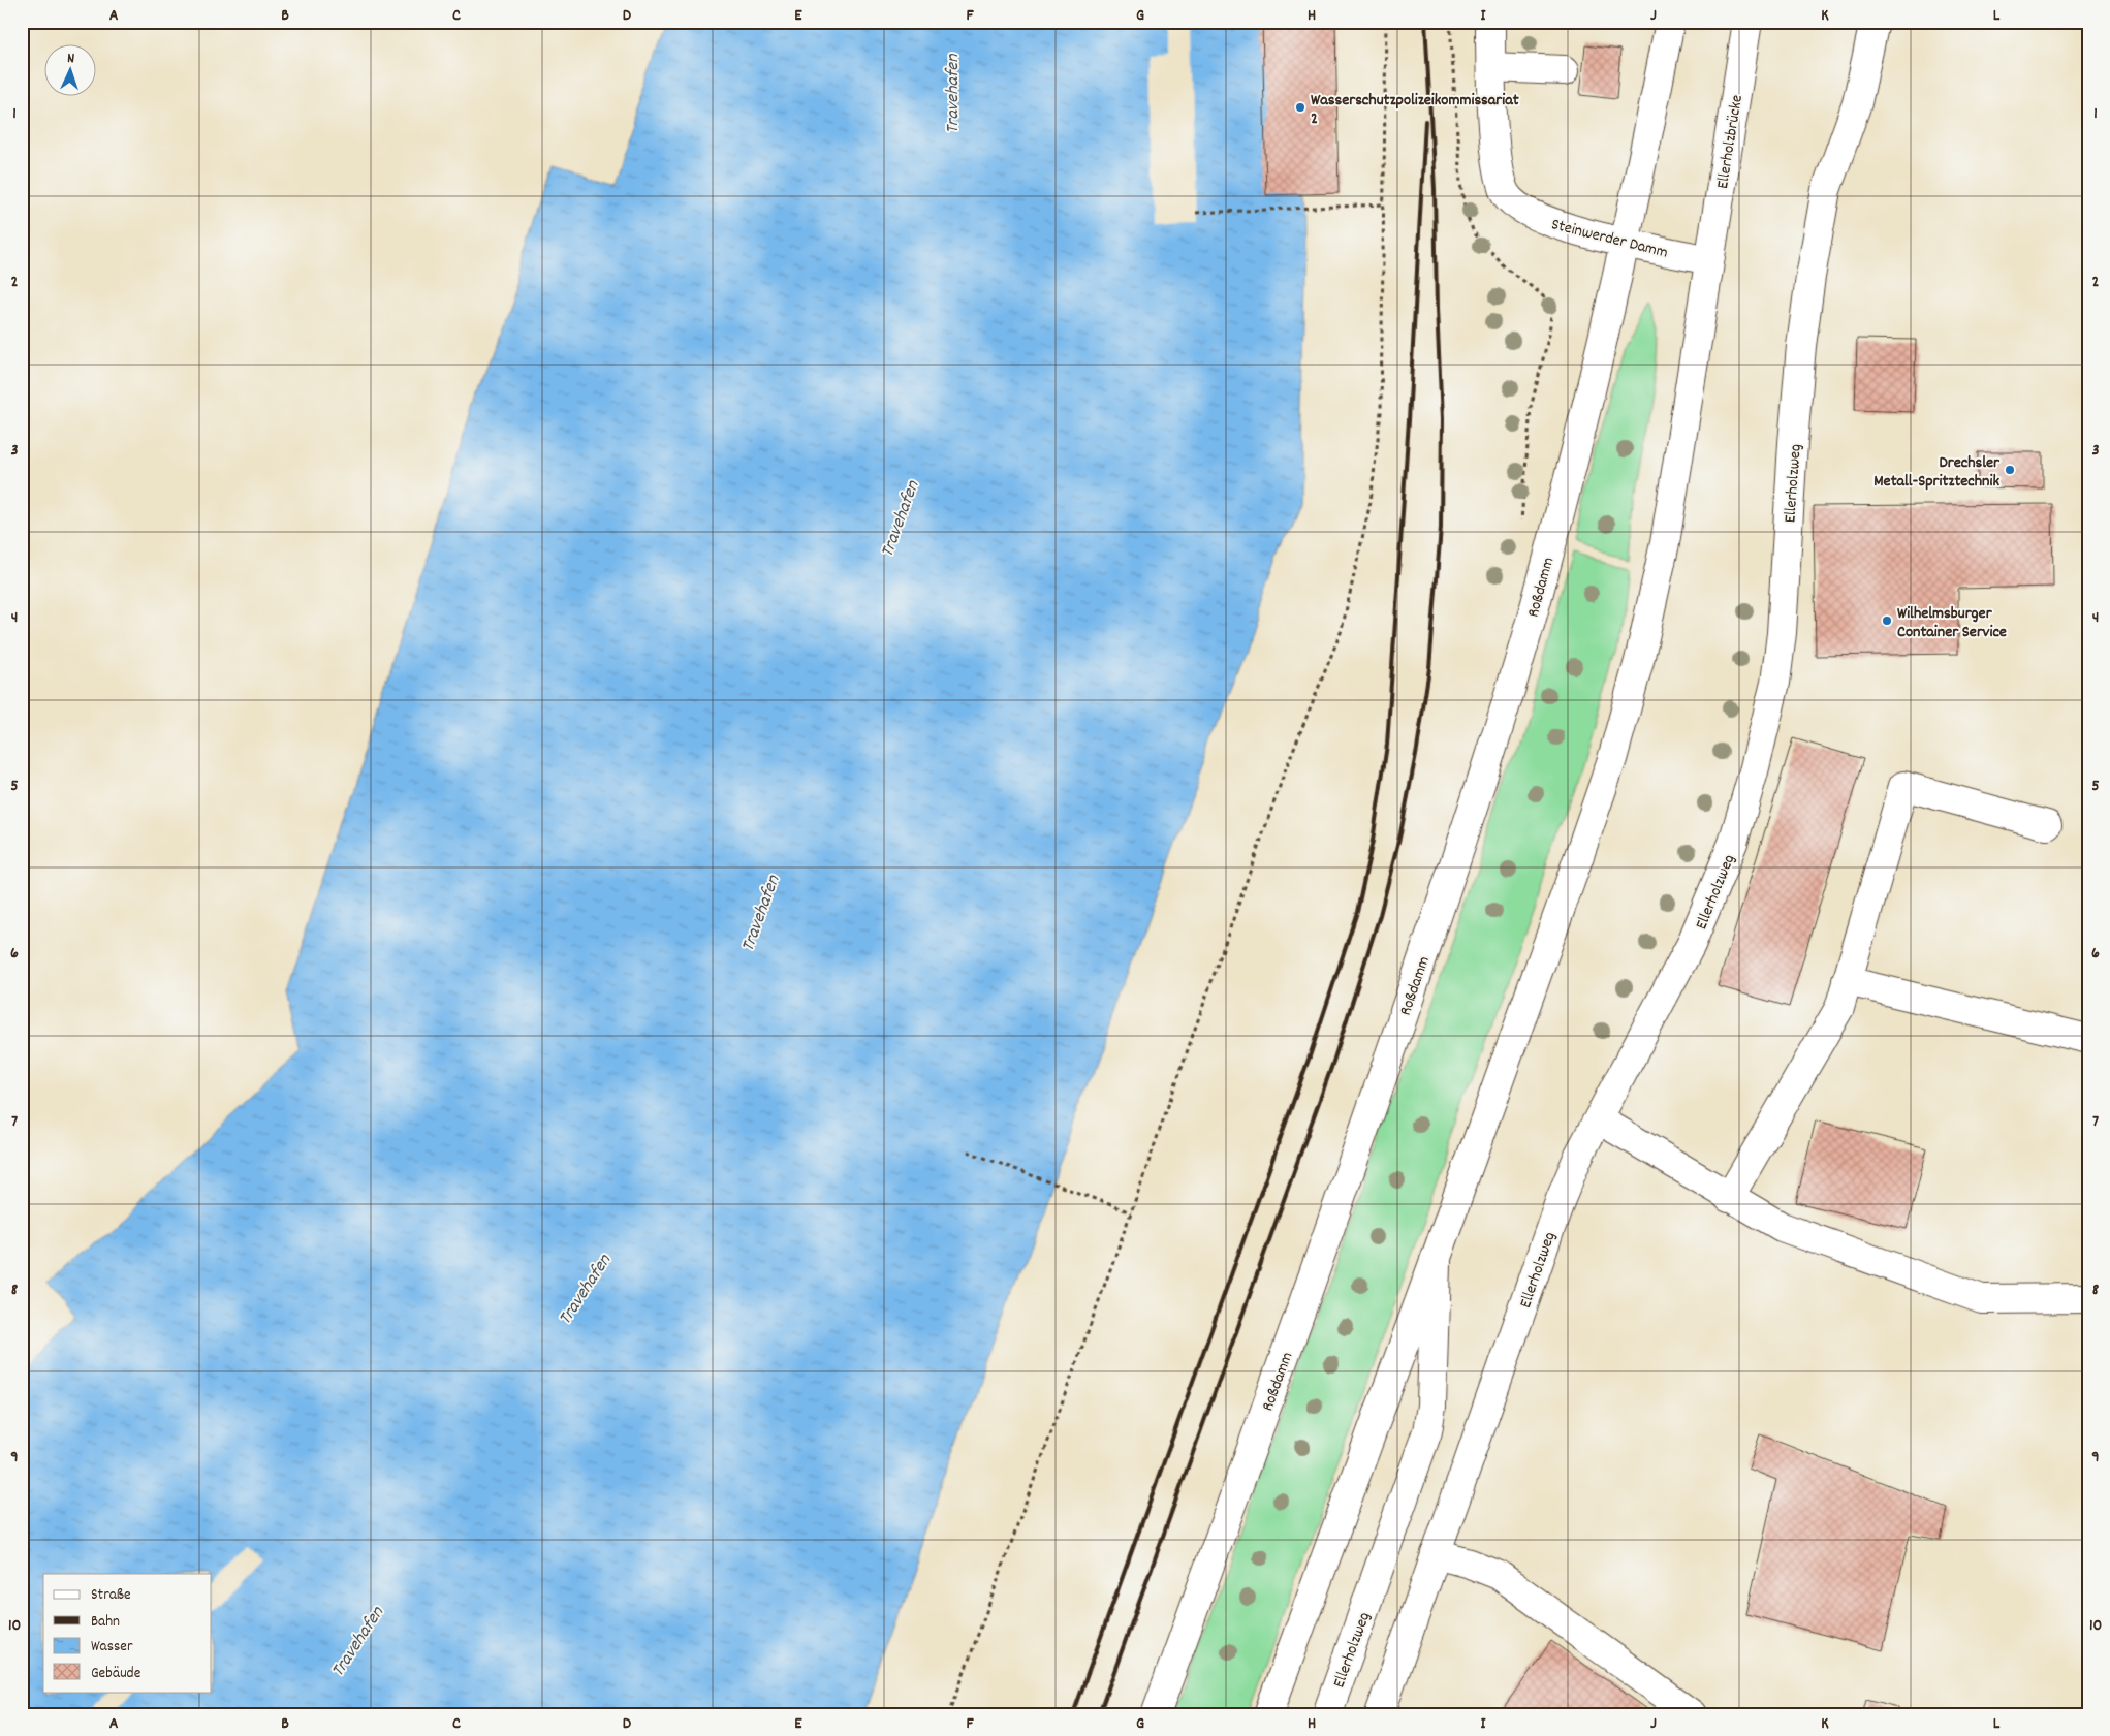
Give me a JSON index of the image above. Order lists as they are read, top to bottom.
{
  "streets": {
    "main road": [
      "Ellerholzbrücke",
      "Steinwerder Damm",
      "Ellerholzweg",
      "Roßdamm"
    ]
  },
  "crossings": [
    ["Ellerholzbrücke", "Steinwerder Damm"],
    ["Steinwerder Damm", "Roßdamm"]
  ],
  "water": ["Travehafen"],
  "places": ["Wasserschutzpolizeikommissariat 2", "Drechsler Metall-Spritztechnik", "Wilhelmsburger Container Service"],
  "legend": [
    "Straße",
    "Bahn",
    "Wasser",
    "Gebäude"
  ],
  "north": "top",
  "grid": {
    "columns": [
      "A",
      "B",
      "C",
      "D",
      "E",
      "F",
      "G",
      "H",
      "I",
      "J",
      "K",
      "L"
    ],
    "rows": [
      "1",
      "2",
      "3",
      "4",
      "5",
      "6",
      "7",
      "8",
      "9",
      "10"
    ]
  }
}
